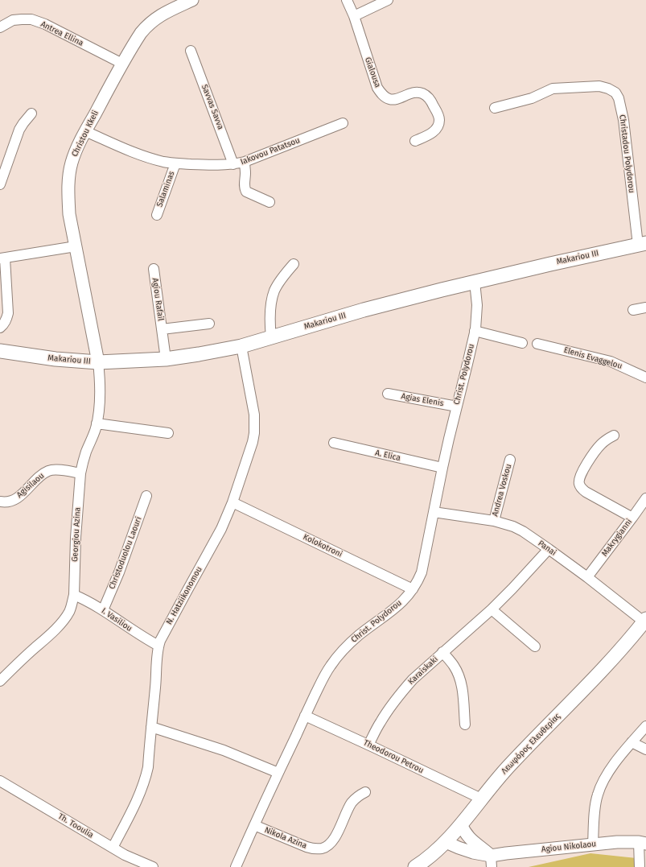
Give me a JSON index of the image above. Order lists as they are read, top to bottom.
{
  "streets": {
    "main road": ["Makariou III", "Λεωφόρος Ελευθερίας"],
    "street": [
      "Antrea Ellina",
      "Gialousa",
      "Savvas Savva",
      "Christou Kkeli",
      "Iakovou Patatsou",
      "Christadou Polydorou",
      "Salaminas",
      "Agiou Rafail",
      "Elenis Evaggelou",
      "Christ. Polydorou",
      "Agias Elenis",
      "A. Elica",
      "Agisilaou",
      "Andrea Voskou",
      "Georgiou Azina",
      "Makrygianni",
      "Kolokotroni",
      "Panai",
      "Christoduolou Laouri",
      "N. Hatziikonomou",
      "I. Vasiliou",
      "Karaiskaki",
      "Theodorou Petrou",
      "Th. Tooulia",
      "Nikola Azina",
      "Agiou Nikolaou"
    ]
  },
  "crossings": [
    ["Antrea Ellina", "Christou Kkeli"],
    ["Savvas Savva", "Iakovou Patatsou"],
    ["Christou Kkeli", "Iakovou Patatsou"],
    ["Christou Kkeli", "Makariou III"],
    ["Christou Kkeli", "Georgiou Azina"],
    ["Iakovou Patatsou", "Salaminas"],
    ["Christadou Polydorou", "Makariou III"],
    ["Makariou III", "Agiou Rafail"],
    ["Makariou III", "Christ. Polydorou"],
    ["Makariou III", "Georgiou Azina"],
    ["Makariou III", "N. Hatziikonomou"],
    ["Christ. Polydorou", "Agias Elenis"],
    ["Christ. Polydorou", "A. Elica"],
    ["Christ. Polydorou", "Kolokotroni"],
    ["Christ. Polydorou", "Panai"],
    ["Christ. Polydorou", "Theodorou Petrou"],
    ["Christ. Polydorou", "Nikola Azina"],
    ["Agisilaou", "Georgiou Azina"],
    ["Andrea Voskou", "Panai"],
    ["Georgiou Azina", "I. Vasiliou"],
    ["Makrygianni", "Panai"],
    ["Kolokotroni", "N. Hatziikonomou"],
    ["Panai", "Karaiskaki"],
    ["Panai", "Λεωφόρος Ελευθερίας"],
    ["Christoduolou Laouri", "I. Vasiliou"],
    ["N. Hatziikonomou", "I. Vasiliou"],
    ["N. Hatziikonomou", "Th. Tooulia"],
    ["Karaiskaki", "Theodorou Petrou"],
    ["Λεωφόρος Ελευθερίας", "Theodorou Petrou"],
    ["Λεωφόρος Ελευθερίας", "Agiou Nikolaou"]
  ]
}
